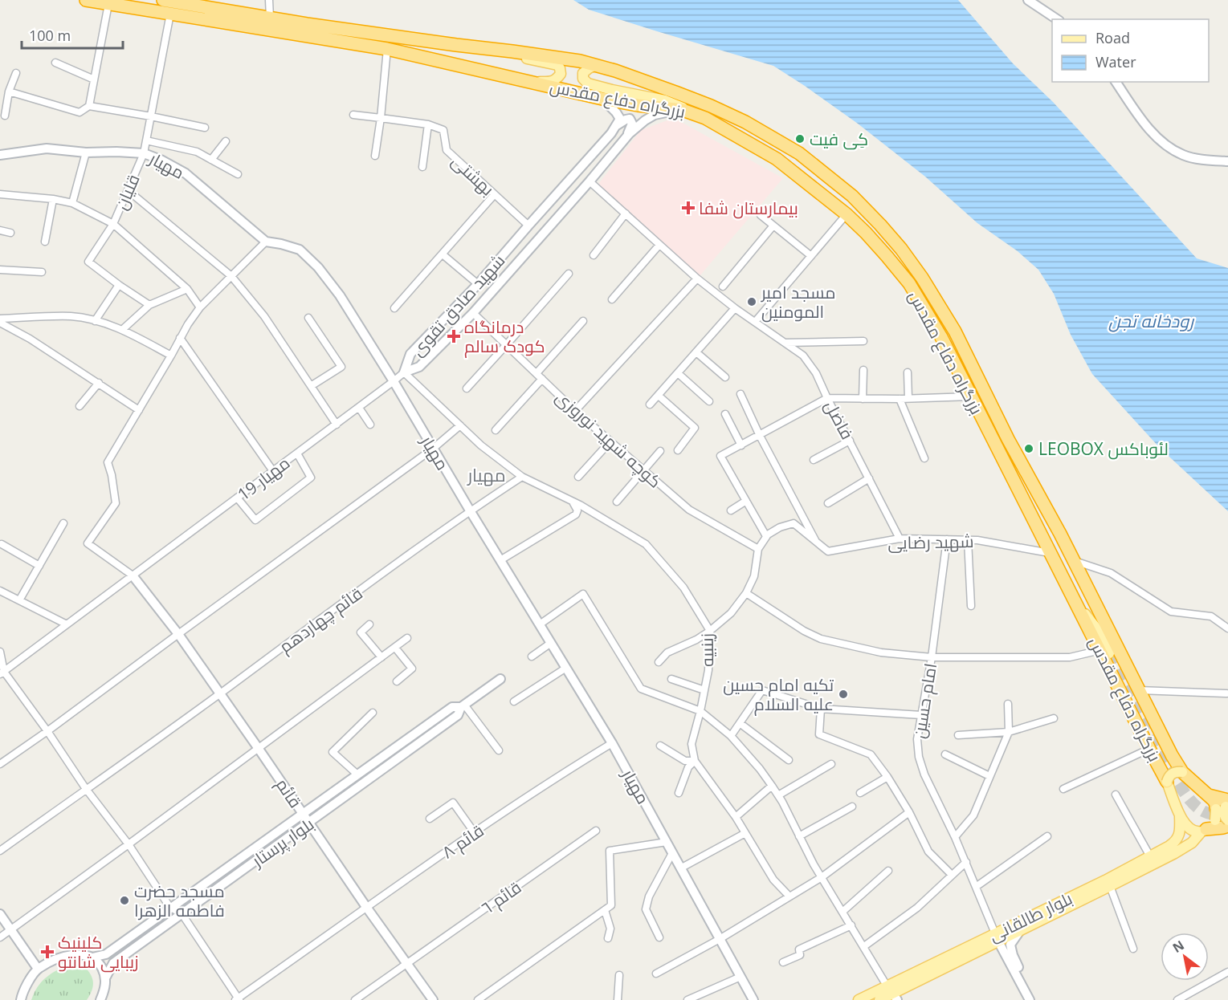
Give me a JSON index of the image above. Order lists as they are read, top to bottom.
{
  "streets": {
    "highway": ["بزرگراه دفاع مقدس"],
    "main road": ["بلوار طالقانی"],
    "street": [
      "مهیار",
      "بهشتی",
      "قلیان",
      "شهید صادق تقوی",
      "فاضل",
      "کوچه شهید نوروزی",
      "مهیار 19",
      "شهید رضایی",
      "قائم چهاردهم",
      "زینبیه",
      "امام حسین",
      "قائم",
      "قائم ٨",
      "بلوار پرستار",
      "قائم ٦"
    ]
  },
  "crossings": [
    ["بزرگراه دفاع مقدس", "قلیان"],
    ["بزرگراه دفاع مقدس", "شهید صادق تقوی"],
    ["بزرگراه دفاع مقدس", "شهید رضایی"],
    ["مهیار", "قلیان"],
    ["مهیار", "مهیار 19"],
    ["مهیار", "قائم چهاردهم"],
    ["مهیار", "قائم ٨"],
    ["بهشتی", "شهید صادق تقوی"],
    ["شهید صادق تقوی", "فاضل"],
    ["شهید صادق تقوی", "کوچه شهید نوروزی"],
    ["شهید صادق تقوی", "مهیار 19"],
    ["شهید صادق تقوی", "زینبیه"],
    ["فاضل", "شهید رضایی"],
    ["مهیار 19", "زینبیه"],
    ["مهیار 19", "قائم"],
    ["شهید رضایی", "امام حسین"],
    ["قائم چهاردهم", "زینبیه"],
    ["قائم چهاردهم", "قائم"],
    ["امام حسین", "بلوار طالقانی"],
    ["قائم", "قائم ٨"],
    ["قائم", "بلوار پرستار"],
    ["قائم", "قائم ٦"]
  ],
  "districts": ["مهیار"],
  "water": ["رودخانه تجن"],
  "places": {
    "other": [
      "کِی فیت",
      "مسجد امیر المومنین",
      "LEOBOX لئوباکس",
      "تکیه امام حسین علیه السلام",
      "مسجد حضرت فاطمه الزهرا"
    ],
    "health": ["بیمارستان شفا", "درمانگاه کودک سالم", "کلینیک زیبایی شانتو"]
  },
  "legend": ["Road", "Water"],
  "scale_bar": "100 m",
  "north": "top left"
}
